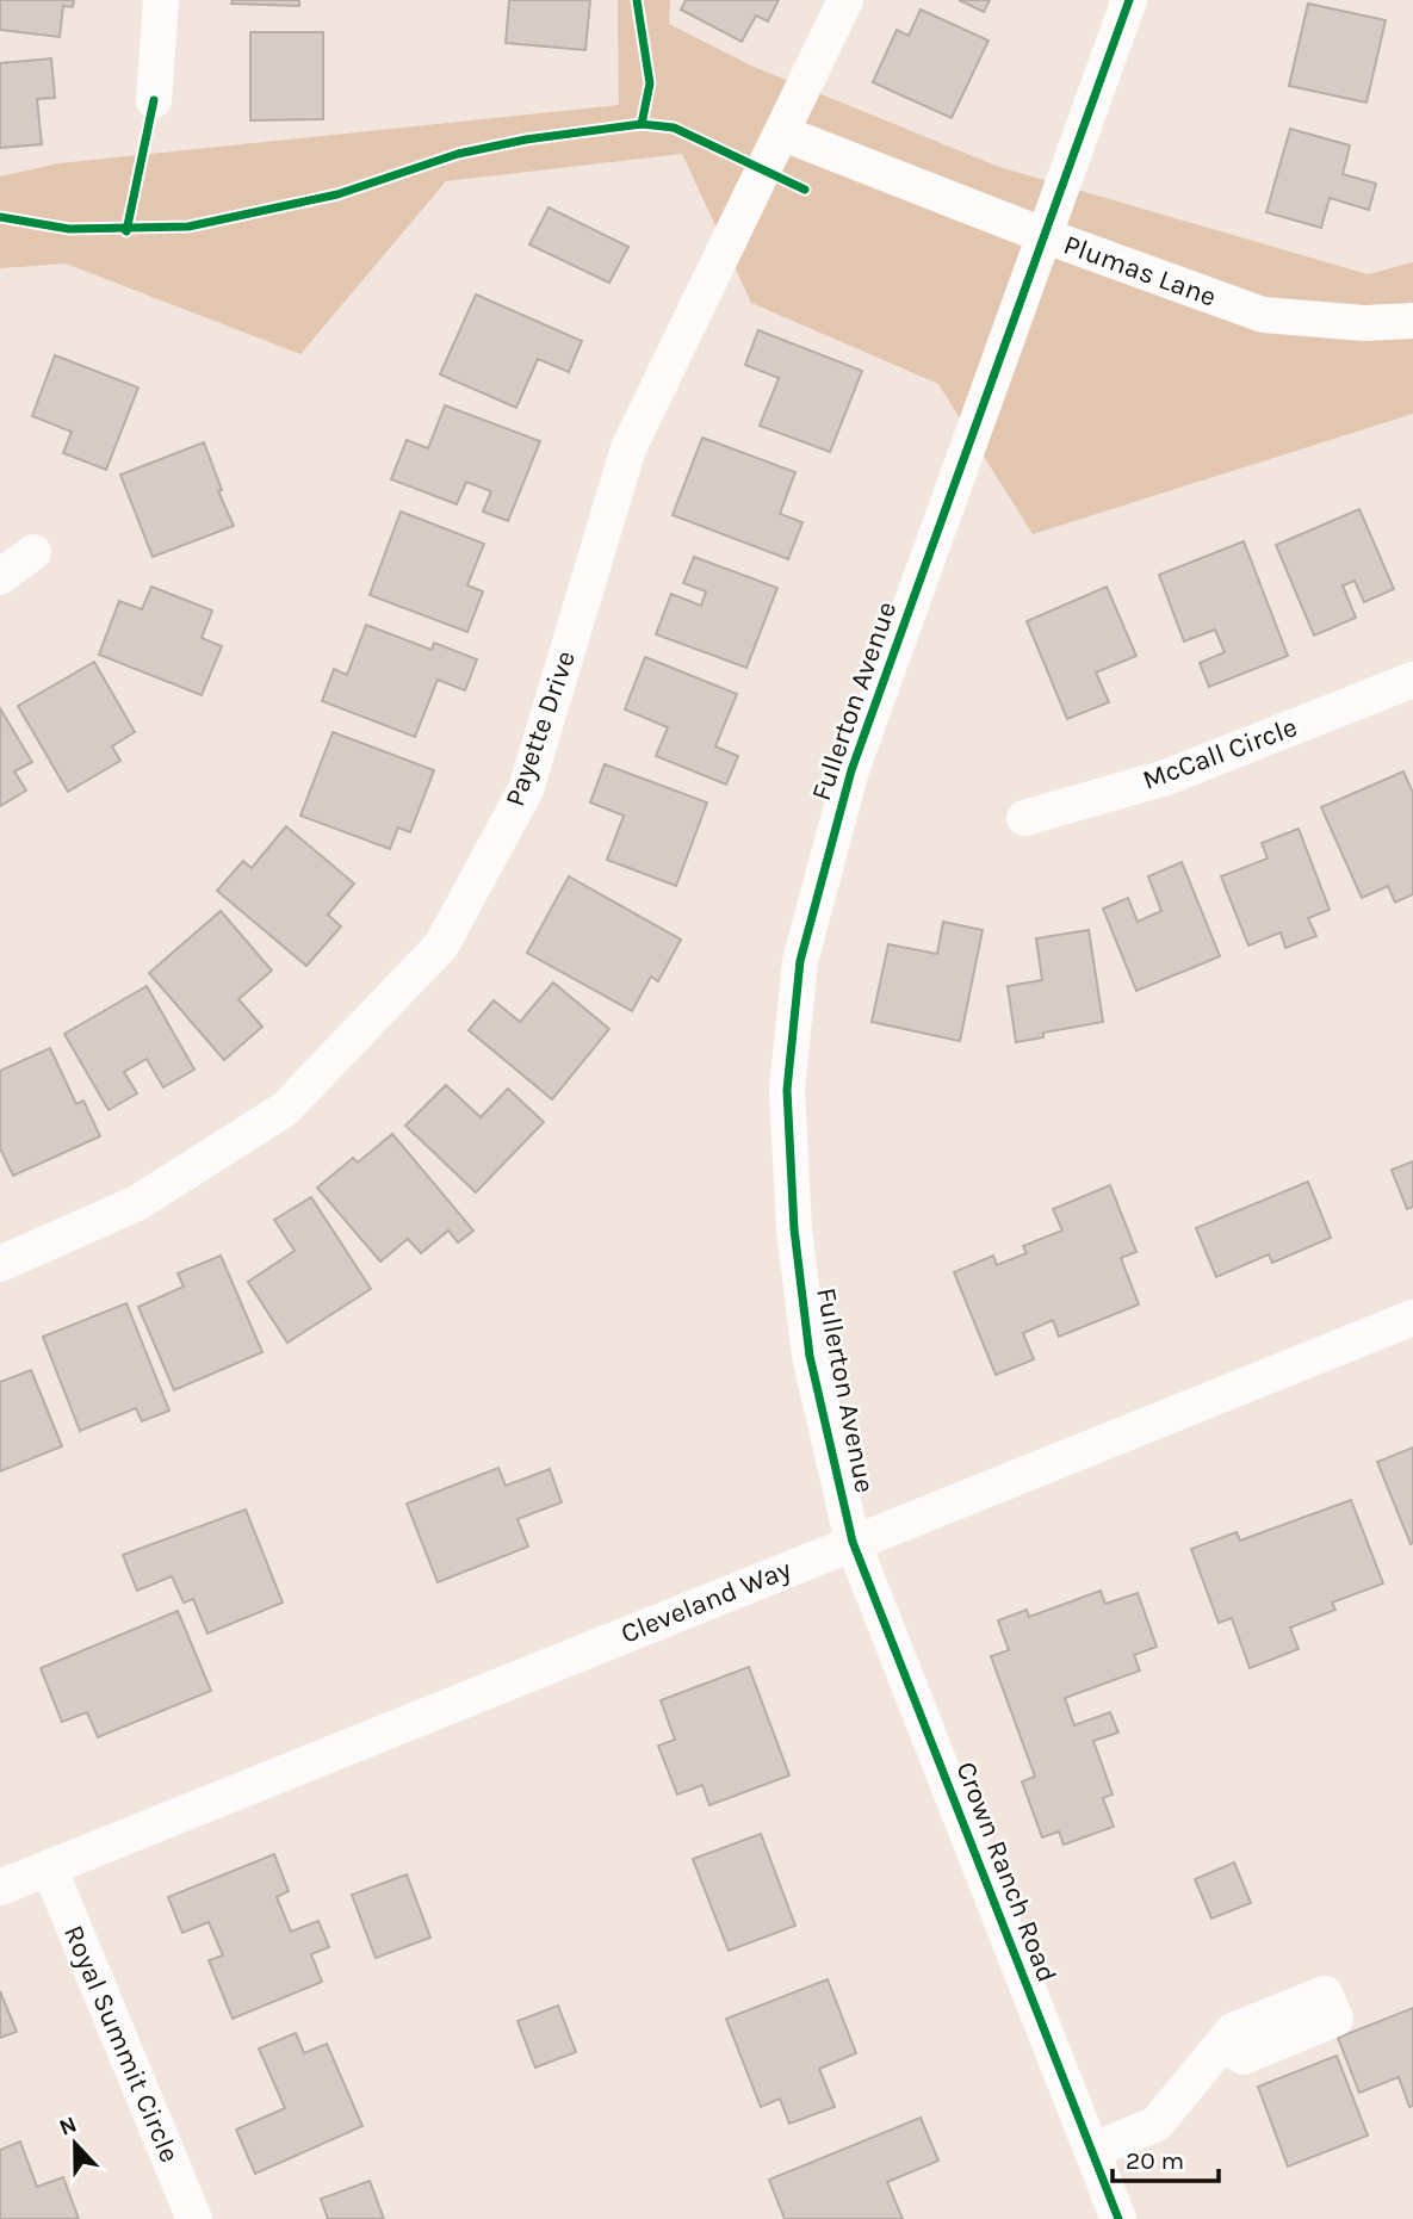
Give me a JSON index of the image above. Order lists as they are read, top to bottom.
{
  "streets": {
    "street": [
      "Plumas Lane",
      "Fullerton Avenue",
      "Payette Drive",
      "McCall Circle",
      "Cleveland Way",
      "Crown Ranch Road",
      "Royal Summit Circle"
    ]
  },
  "crossings": [
    ["Plumas Lane", "Fullerton Avenue"],
    ["Plumas Lane", "Payette Drive"],
    ["Fullerton Avenue", "Cleveland Way"],
    ["Fullerton Avenue", "Crown Ranch Road"],
    ["Cleveland Way", "Crown Ranch Road"],
    ["Cleveland Way", "Royal Summit Circle"]
  ],
  "scale_bar": "20 m",
  "north": "top"
}
